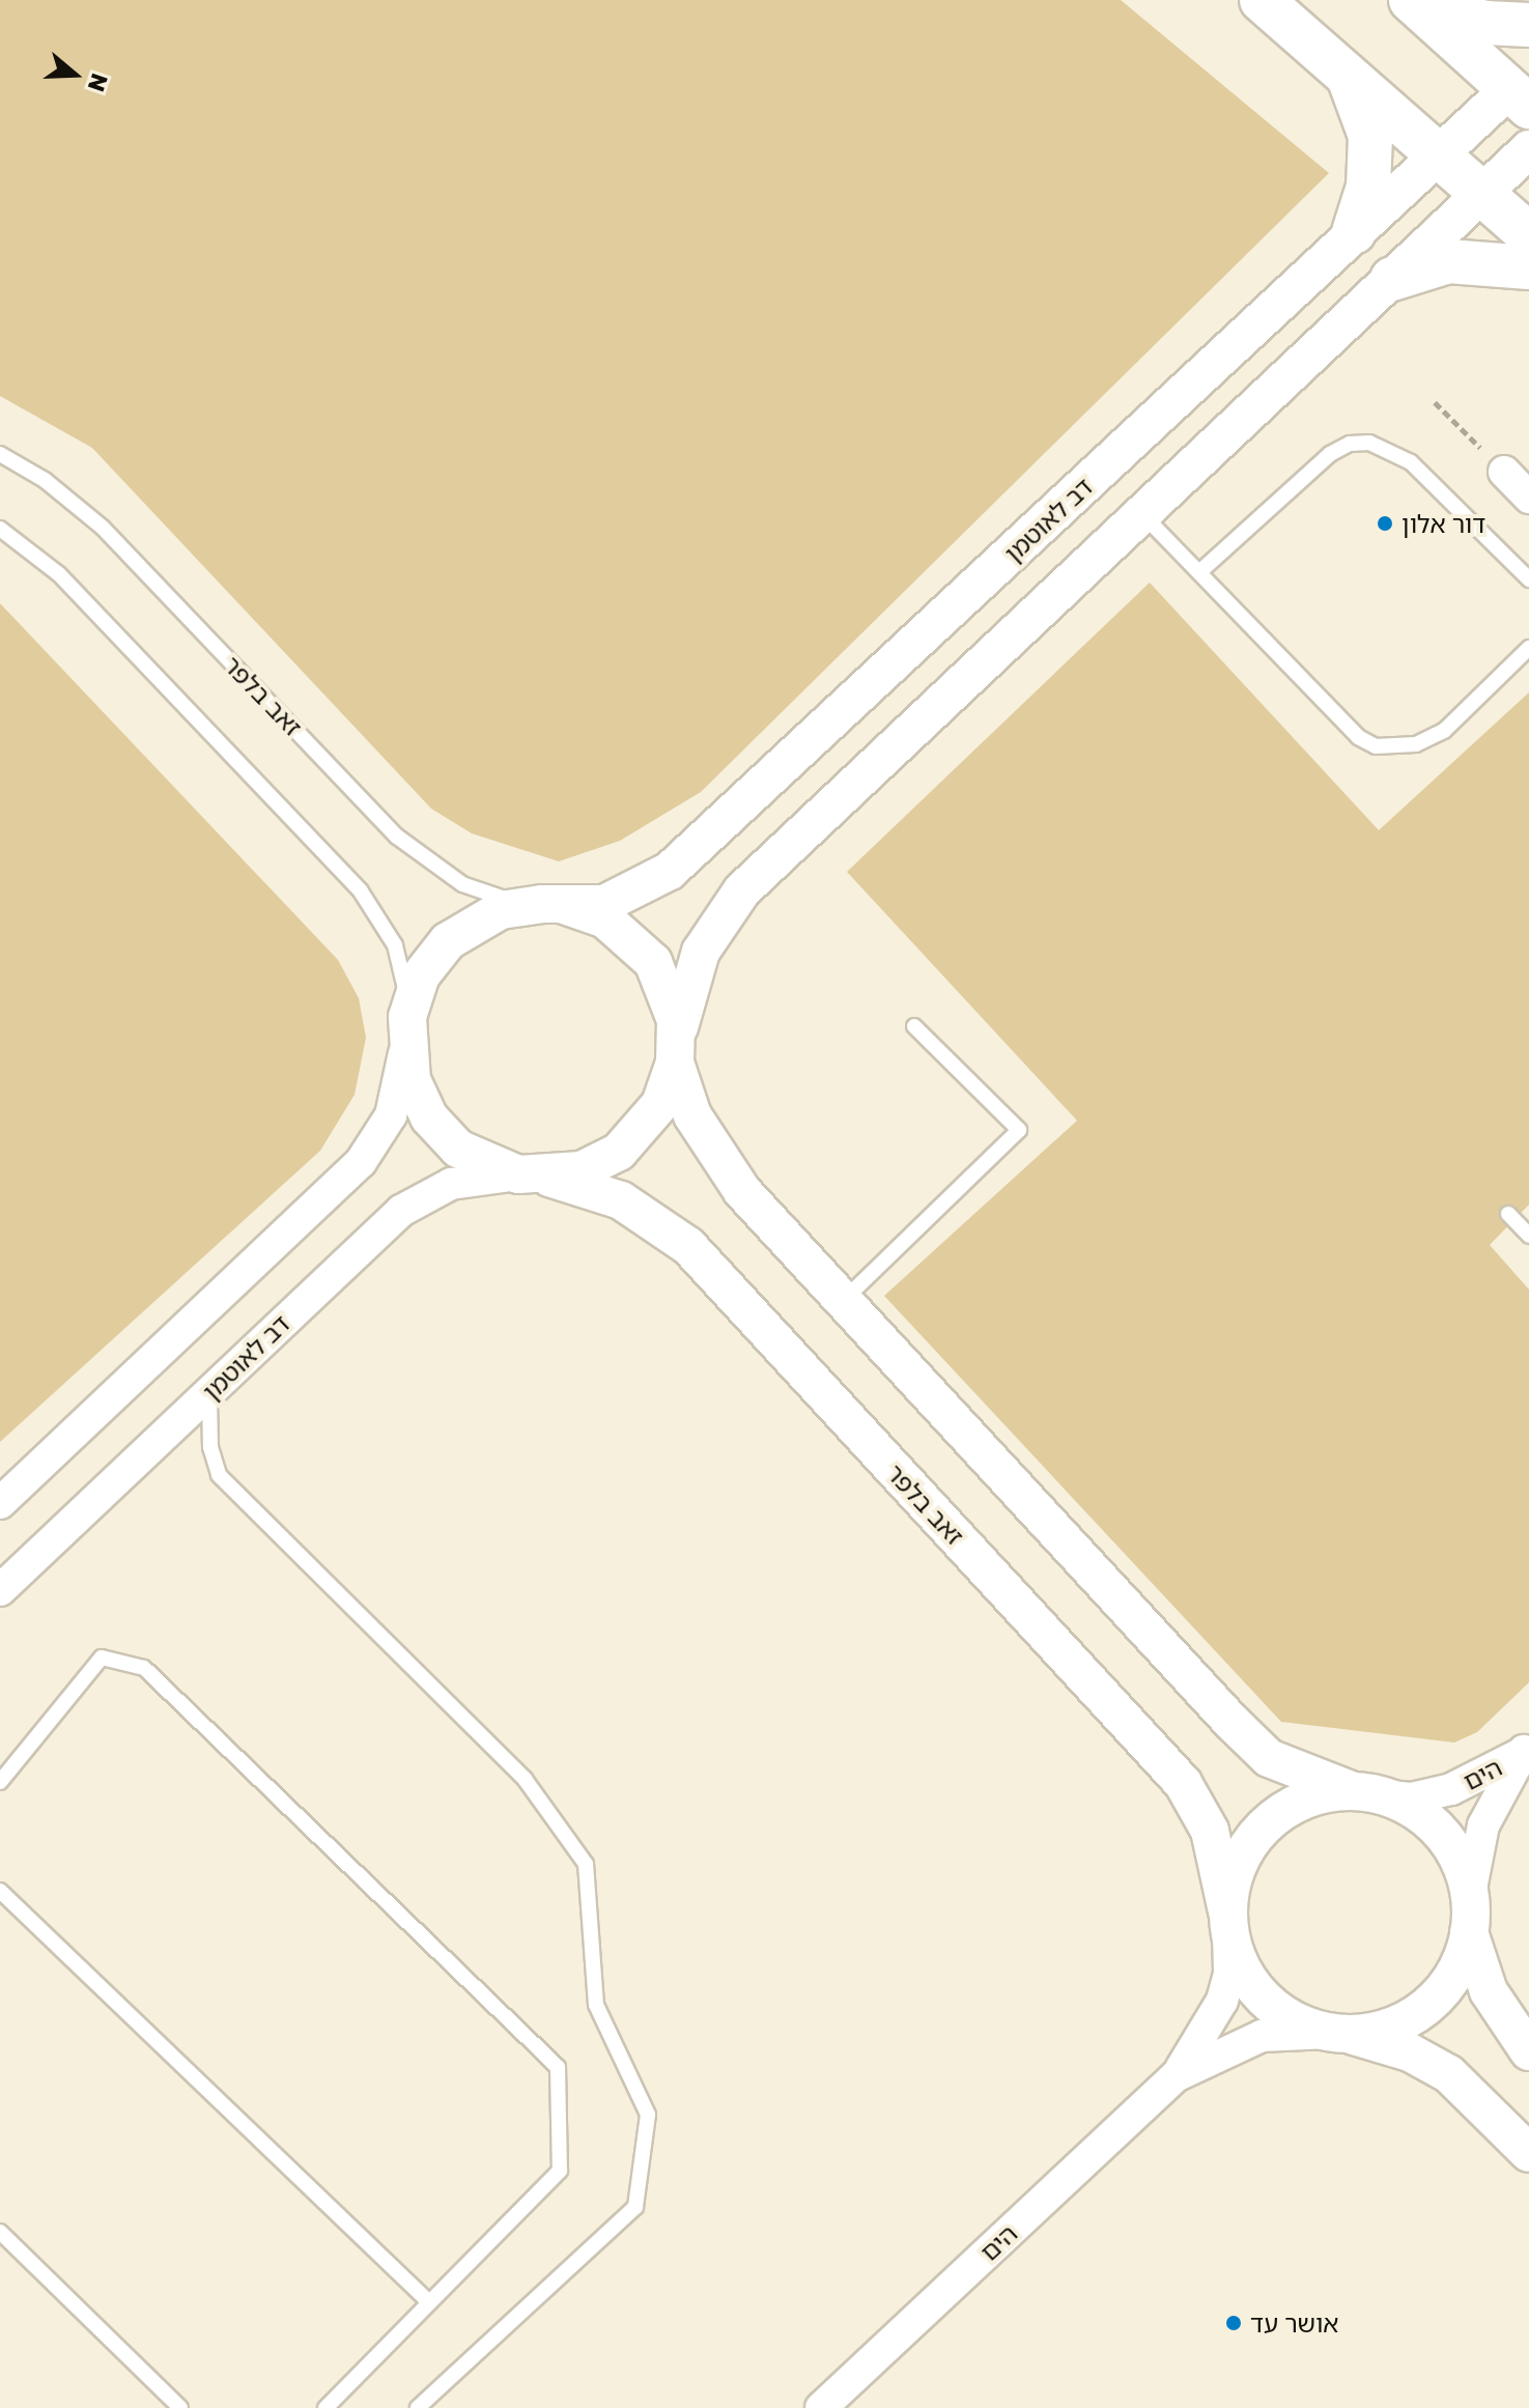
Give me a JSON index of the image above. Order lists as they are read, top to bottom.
{
  "streets": {
    "street": ["דב לאוטמן", "זאב בלפר", "הים"]
  },
  "crossings": [
    ["דב לאוטמן", "זאב בלפר"],
    ["זאב בלפר", "הים"]
  ],
  "places": ["דור אלון", "אושר עד"],
  "north": "right"
}
